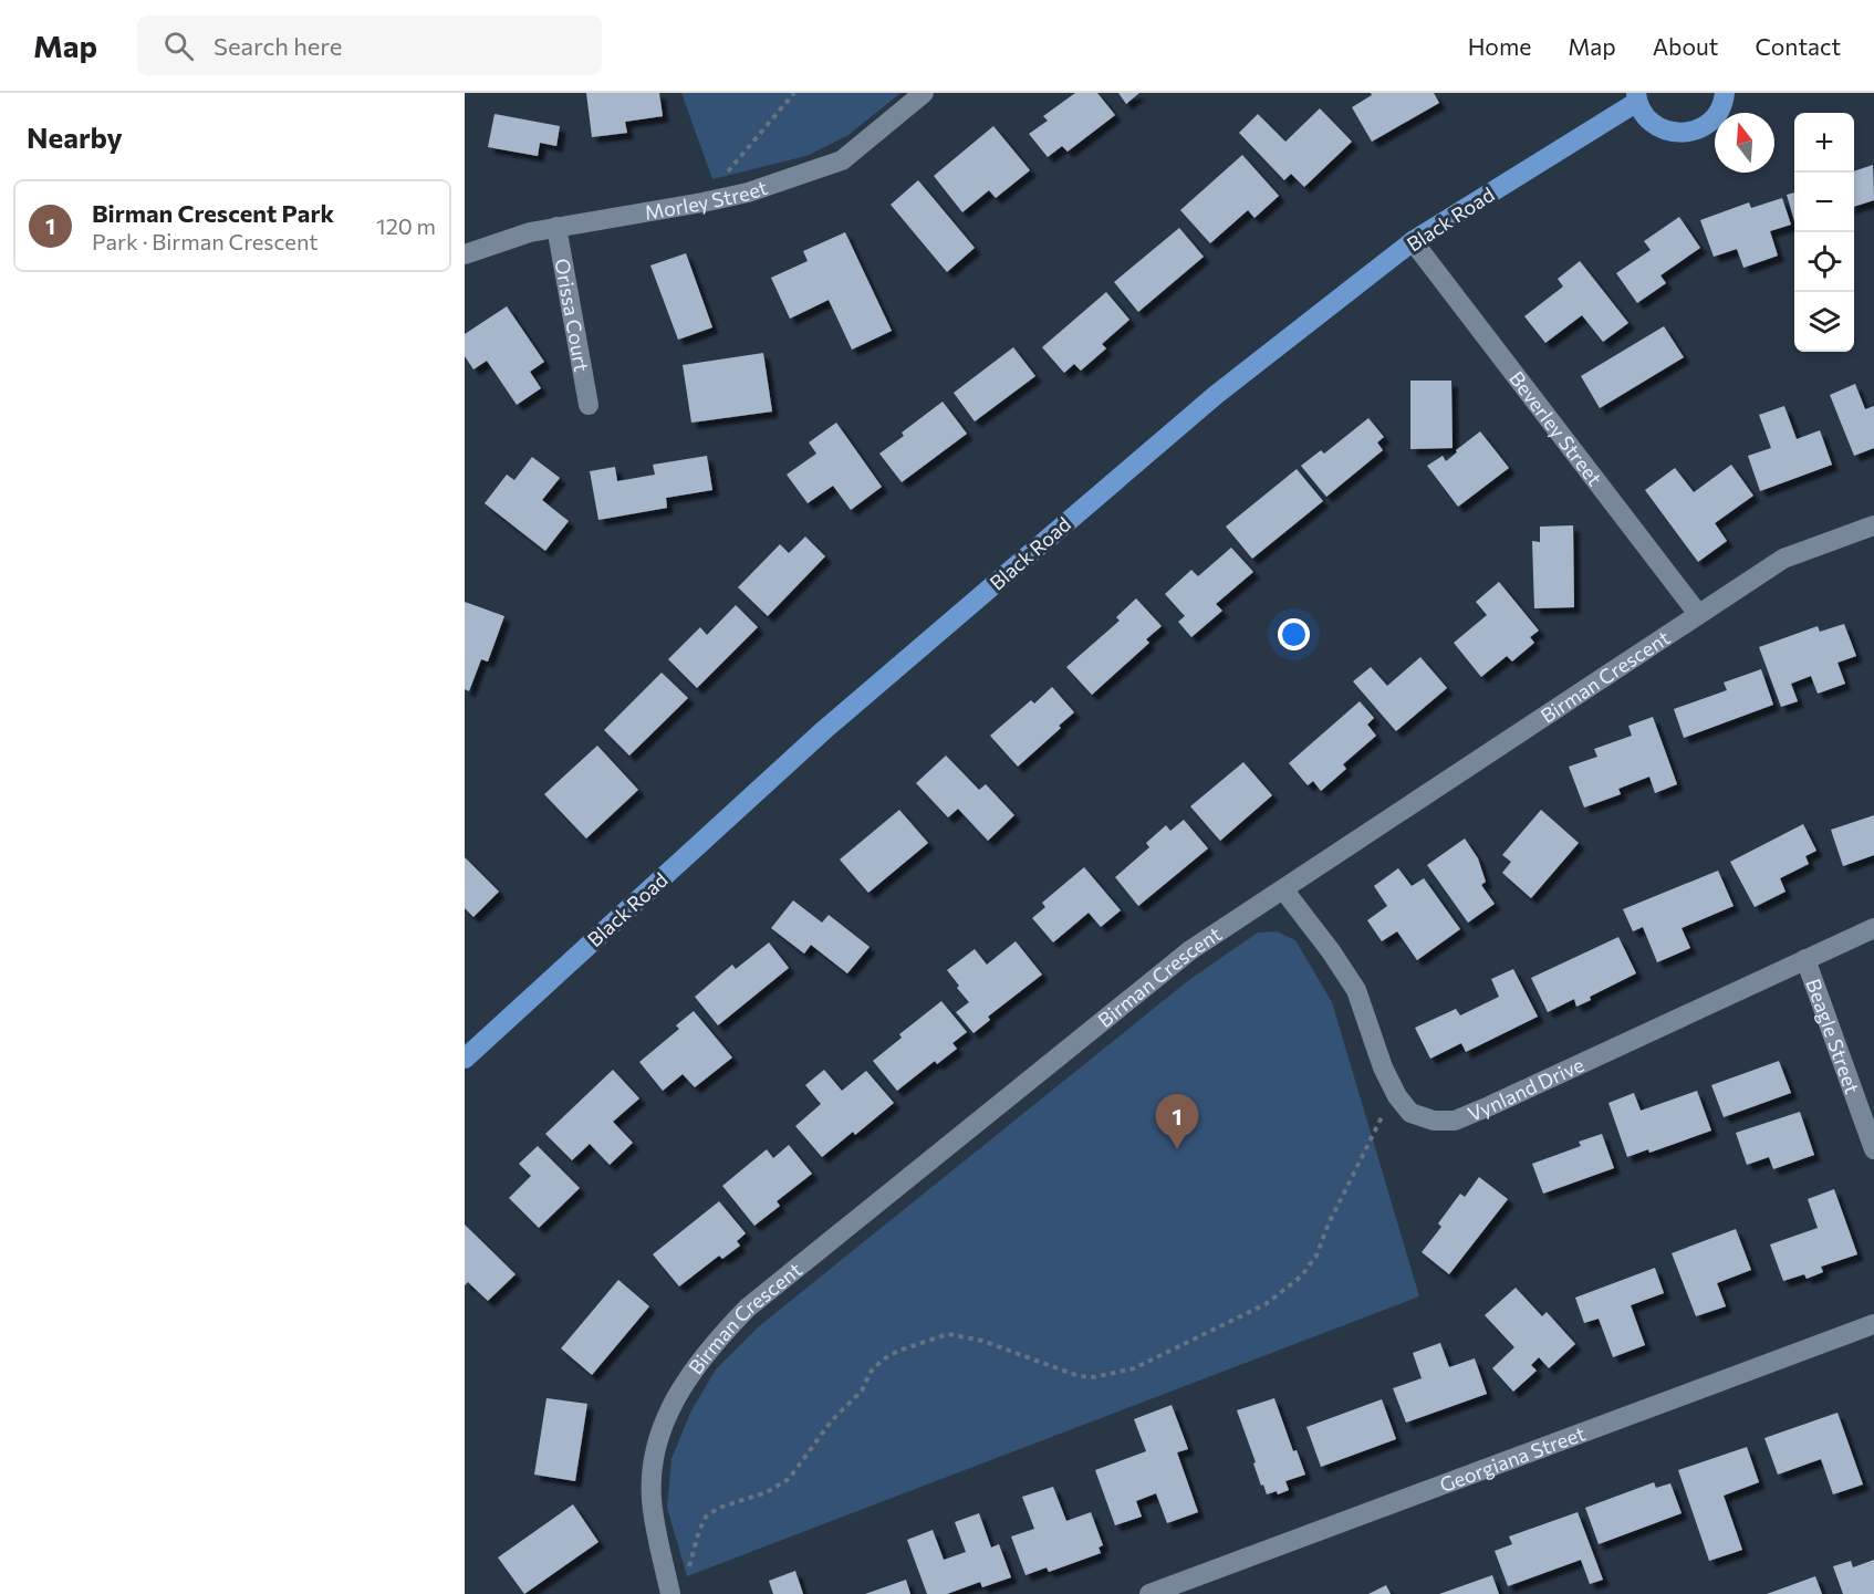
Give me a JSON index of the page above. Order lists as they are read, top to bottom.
{
  "streets": {
    "main road": ["Black Road"],
    "street": [
      "Morley Street",
      "Orissa Court",
      "Beverley Street",
      "Birman Crescent",
      "Beagle Street",
      "Vynland Drive",
      "Georgiana Street"
    ]
  },
  "crossings": [
    ["Morley Street", "Orissa Court"],
    ["Black Road", "Beverley Street"],
    ["Beverley Street", "Birman Crescent"],
    ["Birman Crescent", "Vynland Drive"],
    ["Beagle Street", "Vynland Drive"]
  ],
  "north": "top",
  "page": {
    "header": "Map",
    "search": "Search here",
    "nav": [
      "Home",
      "Map",
      "About",
      "Contact"
    ],
    "heading": "Nearby",
    "map_buttons": ["+", "−"],
    "list": [
      {
        "mark": "1",
        "name": "Birman Crescent Park",
        "note": "Park · Birman Crescent",
        "value": "120 m"
      }
    ],
    "pins": "1"
  }
}
